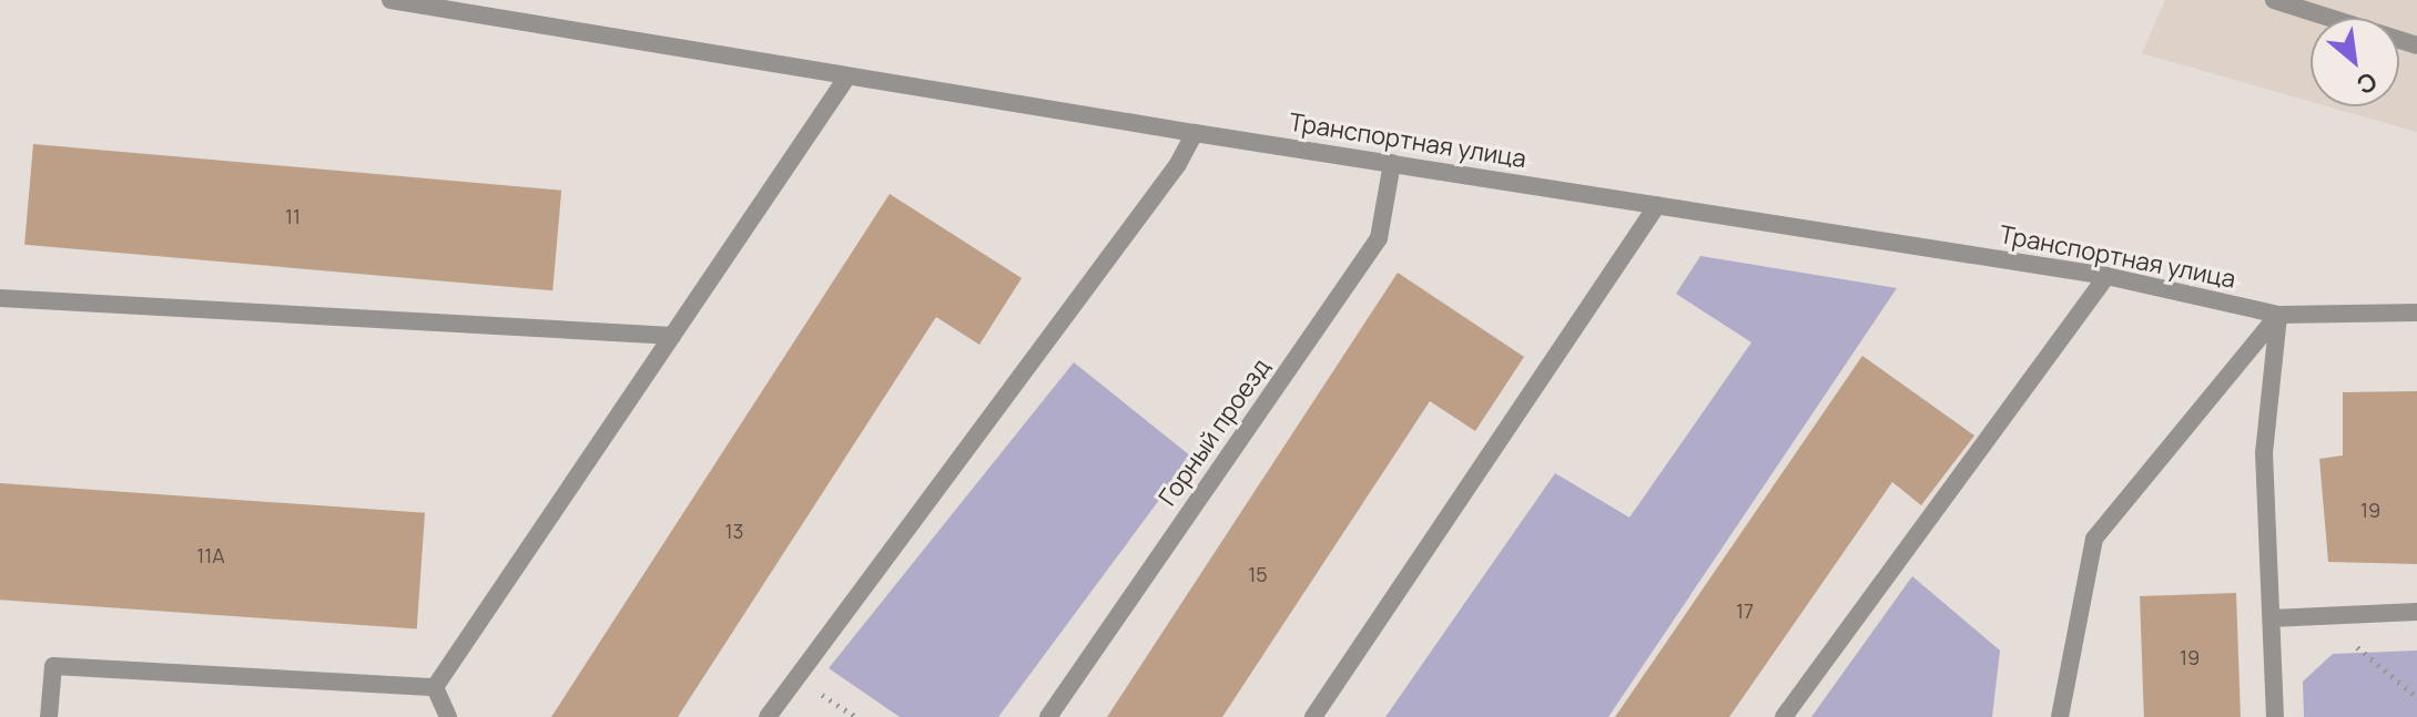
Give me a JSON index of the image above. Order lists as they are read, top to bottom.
{
  "streets": {
    "street": ["Транспортная улица", "Горный проезд"]
  },
  "crossings": [
    ["Транспортная улица", "Горный проезд"]
  ],
  "house_numbers": [
    "11",
    "19",
    "13",
    "11А",
    "15",
    "17",
    "19"
  ],
  "north": "bottom right"
}
